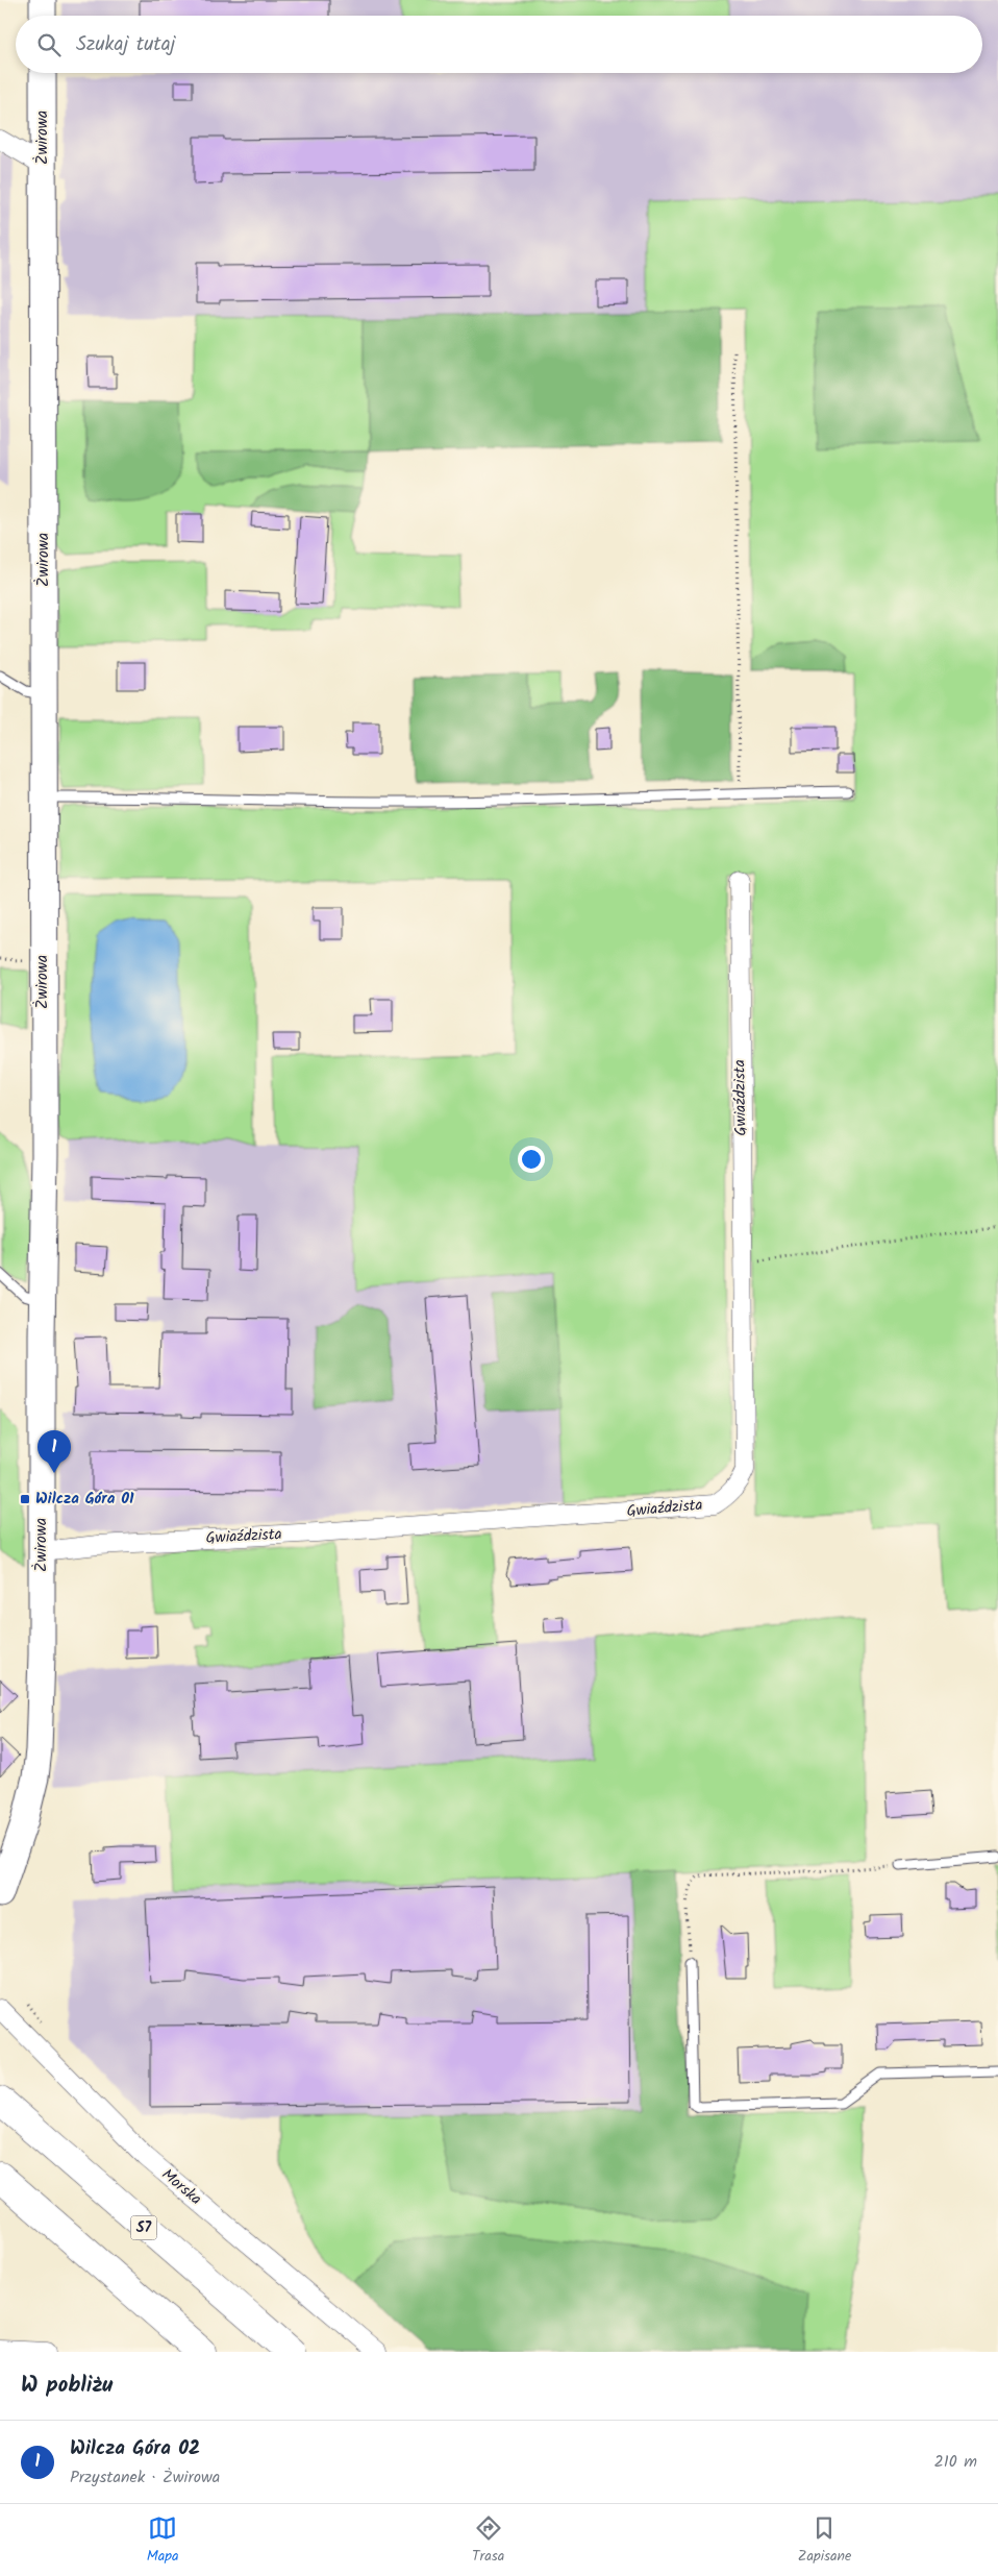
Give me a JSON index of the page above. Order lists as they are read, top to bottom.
{
  "streets": {
    "highway": ["S7"],
    "street": ["Żwirowa", "Gwiaździsta", "Morska"]
  },
  "crossings": [
    ["Żwirowa", "Gwiaździsta"]
  ],
  "places": {
    "transit": ["Wilcza Góra 01"]
  },
  "page": {
    "search": "Szukaj tutaj",
    "pins": "1",
    "heading": "W pobliżu",
    "list": [
      {
        "mark": "1",
        "name": "Wilcza Góra 02",
        "note": "Przystanek · Żwirowa",
        "value": "210 m"
      }
    ],
    "nav": ["Mapa", "Trasa", "Zapisane"]
  }
}
